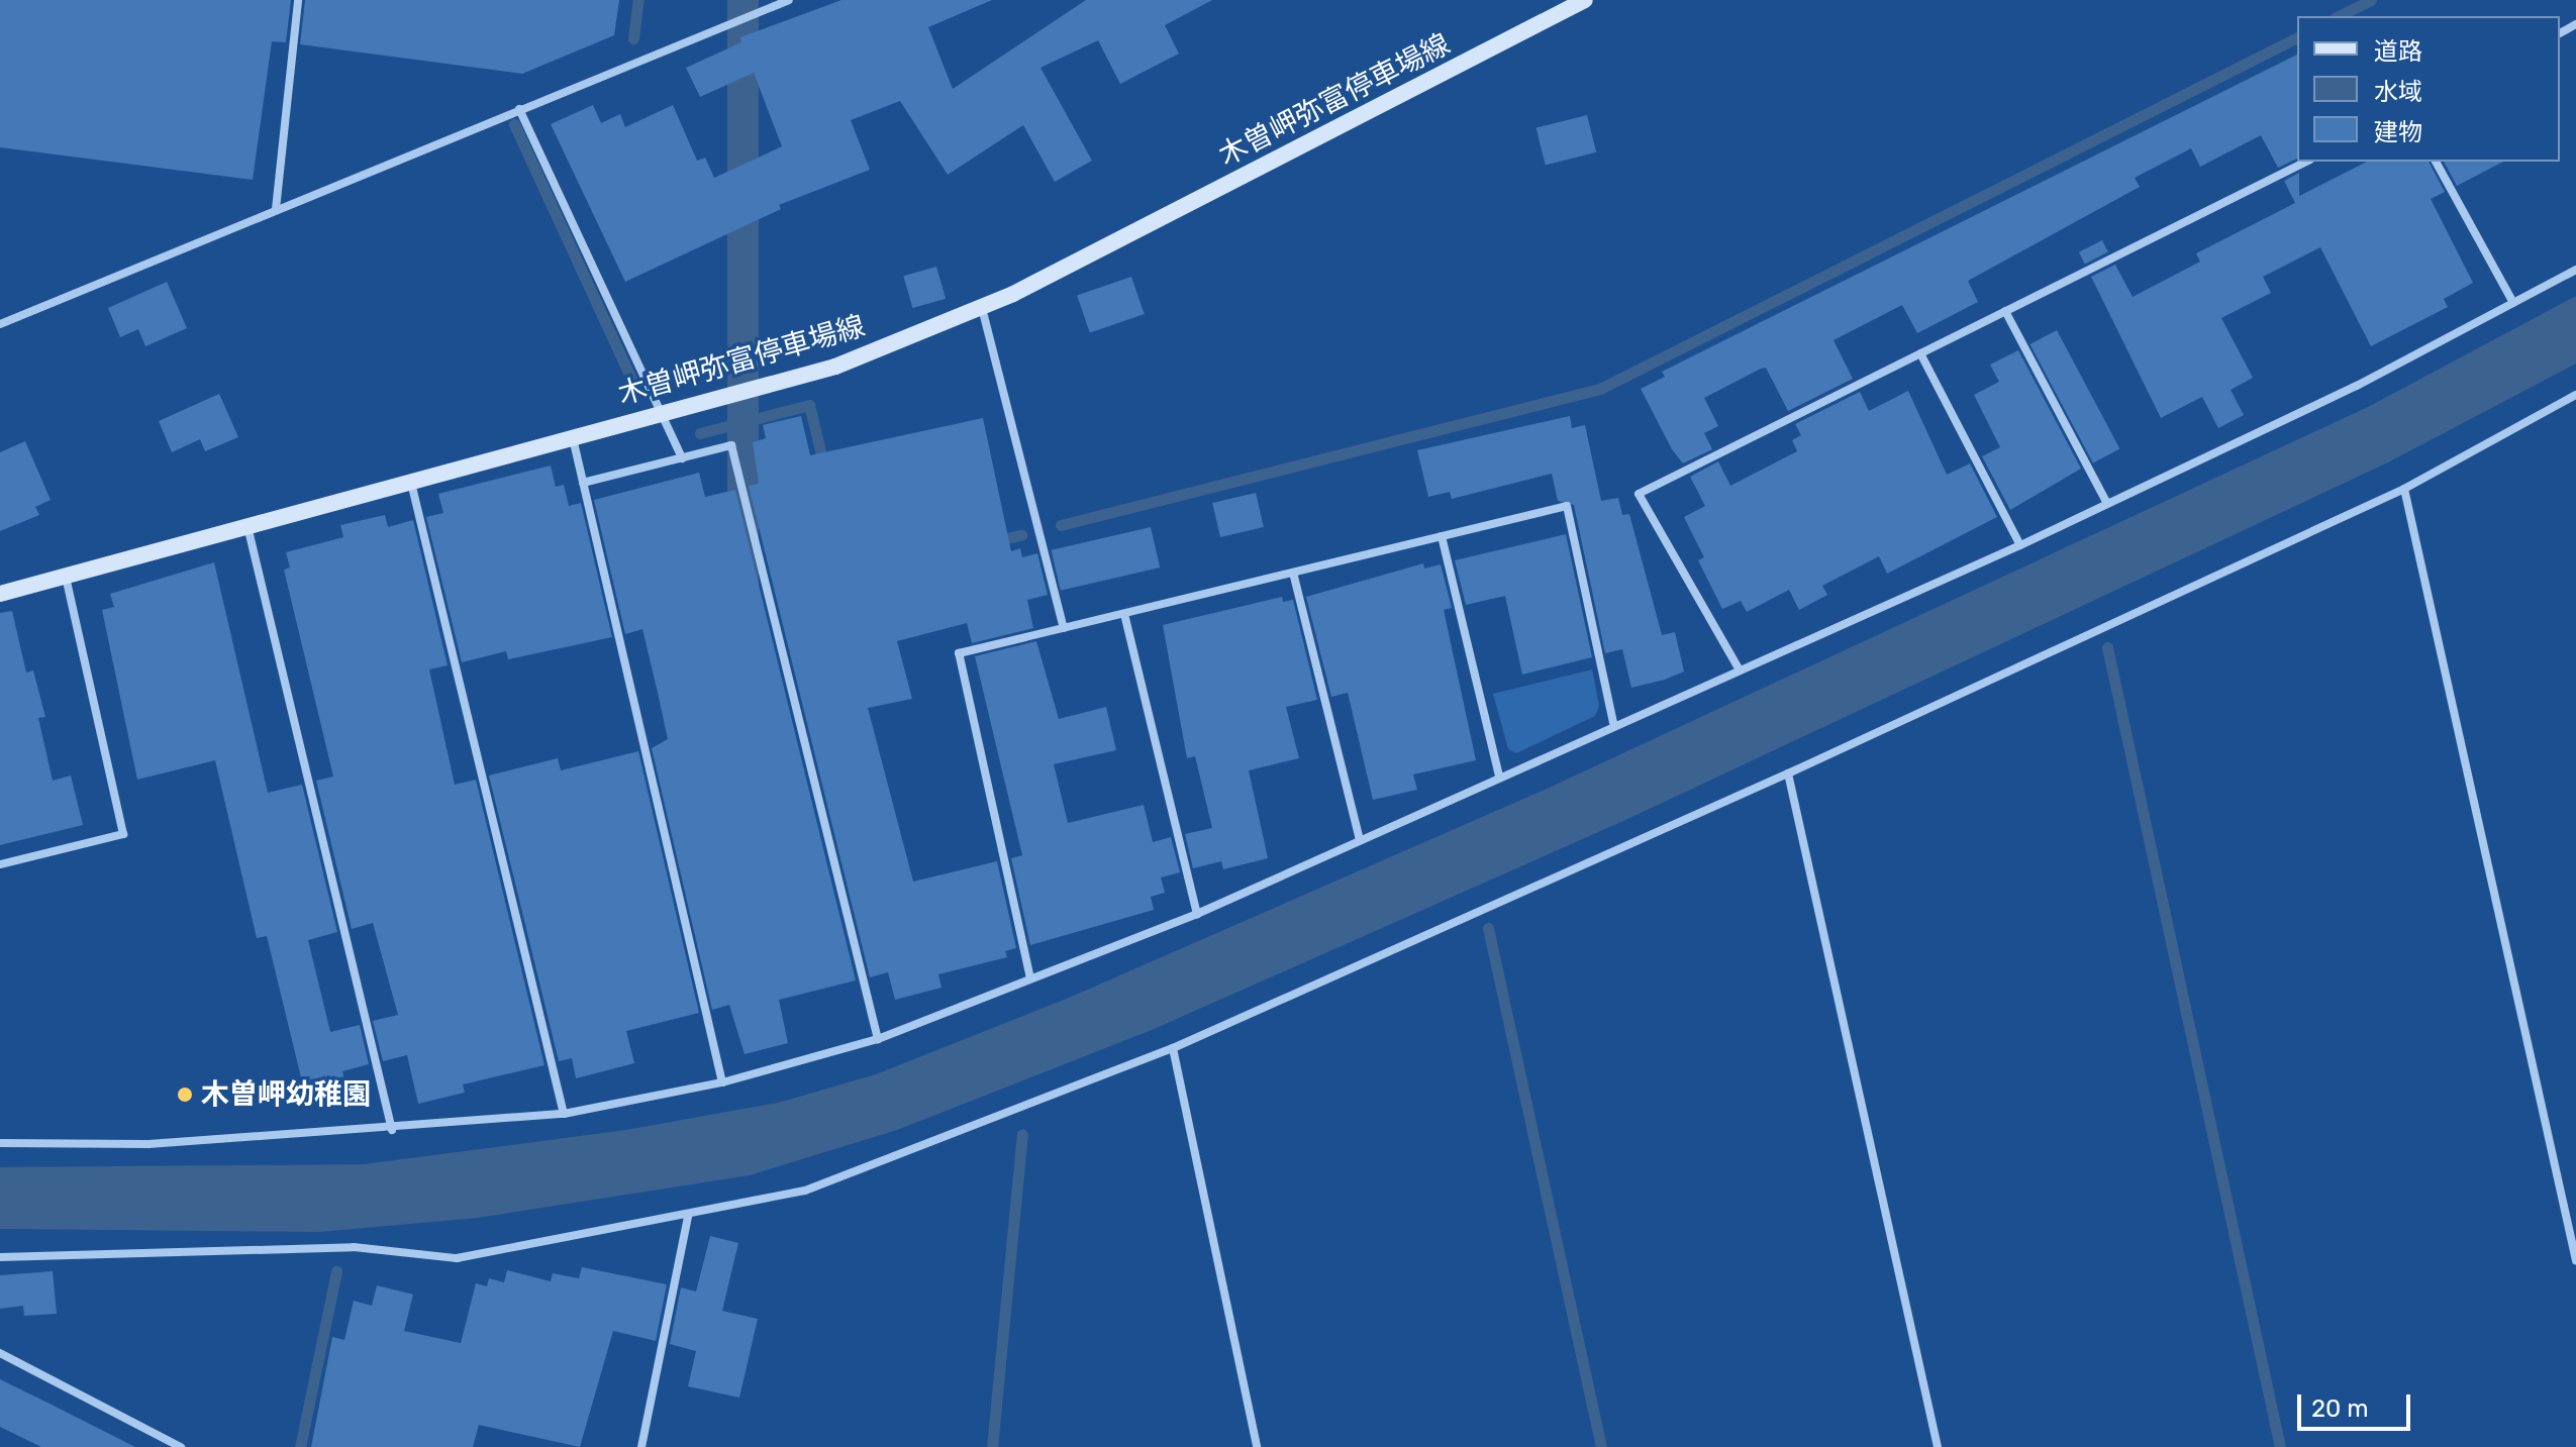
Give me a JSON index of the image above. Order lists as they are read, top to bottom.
{
  "streets": {
    "main road": ["木曽岬弥富停車場線"]
  },
  "places": ["木曽岬幼稚園"],
  "legend": ["道路", "水域", "建物"],
  "scale_bar": "20 m"
}
